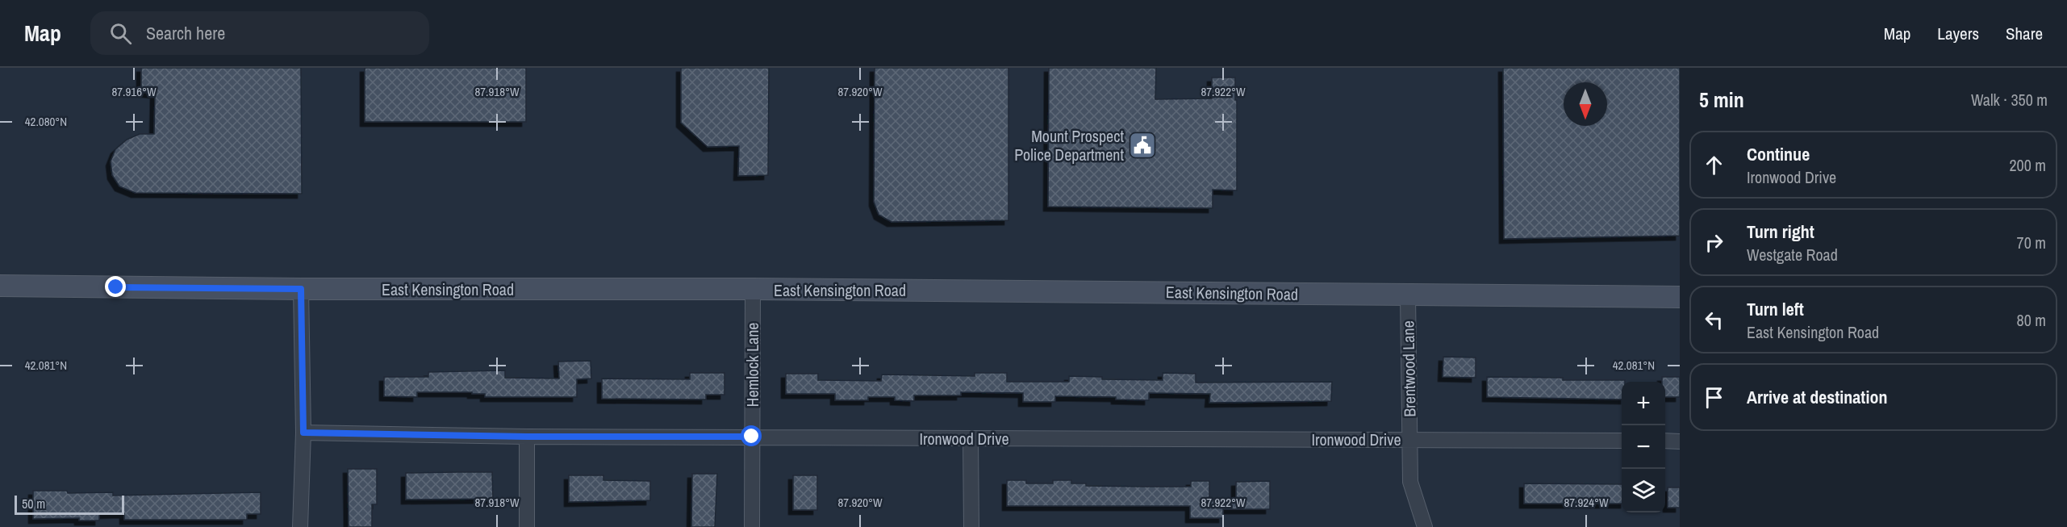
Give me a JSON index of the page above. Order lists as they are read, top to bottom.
{
  "streets": {
    "main road": ["East Kensington Road"],
    "street": ["Hemlock Lane", "Brentwood Lane", "Ironwood Drive"]
  },
  "crossings": [
    ["East Kensington Road", "Hemlock Lane"],
    ["East Kensington Road", "Brentwood Lane"],
    ["Hemlock Lane", "Ironwood Drive"],
    ["Brentwood Lane", "Ironwood Drive"]
  ],
  "places": {
    "public building": ["Mount Prospect Police Department"]
  },
  "scale_bar": "50 m",
  "north": "bottom",
  "page": {
    "header": "Map",
    "search": "Search here",
    "nav": ["Map", "Layers", "Share"],
    "heading": ["5 min", "Walk · 350 m"],
    "list": [
      ["Continue", "Ironwood Drive", "200 m"],
      ["Turn right", "Westgate Road", "70 m"],
      ["Turn left", "East Kensington Road", "80 m"],
      "Arrive at destination"
    ],
    "map_buttons": ["+", "−"],
    "scale": "50 m"
  },
  "coordinates": [
    "87.916°W",
    "87.918°W",
    "87.920°W",
    "87.922°W",
    "42.080°N",
    "42.081°N",
    "87.924°W"
  ]
}
